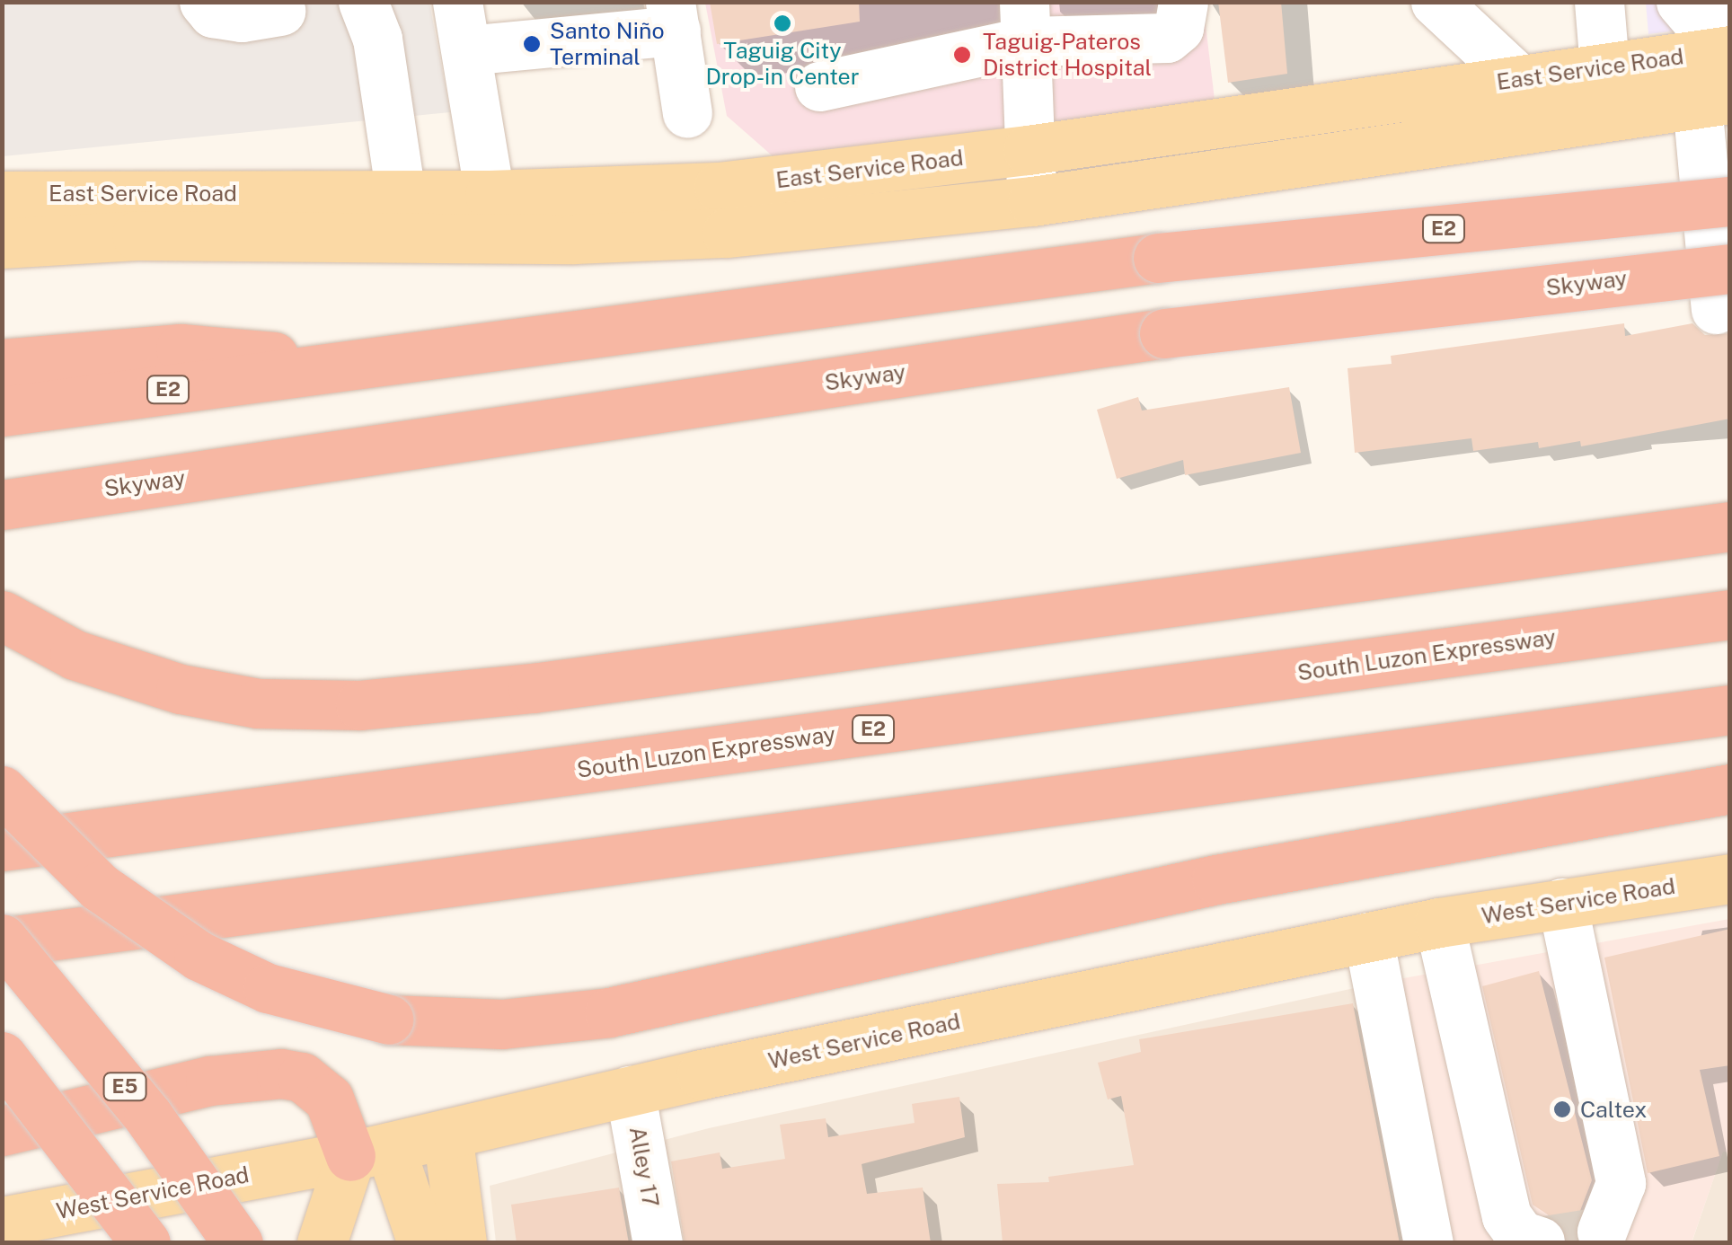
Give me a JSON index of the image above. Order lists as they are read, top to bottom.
{
  "streets": {
    "highway": [
      "E2",
      "Skyway",
      "South Luzon Expressway",
      "E5"
    ],
    "main road": ["East Service Road", "West Service Road"],
    "street": ["Alley 17"]
  },
  "crossings": [
    ["West Service Road", "Alley 17"]
  ],
  "places": [
    "Taguig City Drop-in Center",
    "Santo Niño Terminal",
    "Taguig-Pateros District Hospital",
    "Caltex"
  ]
}
